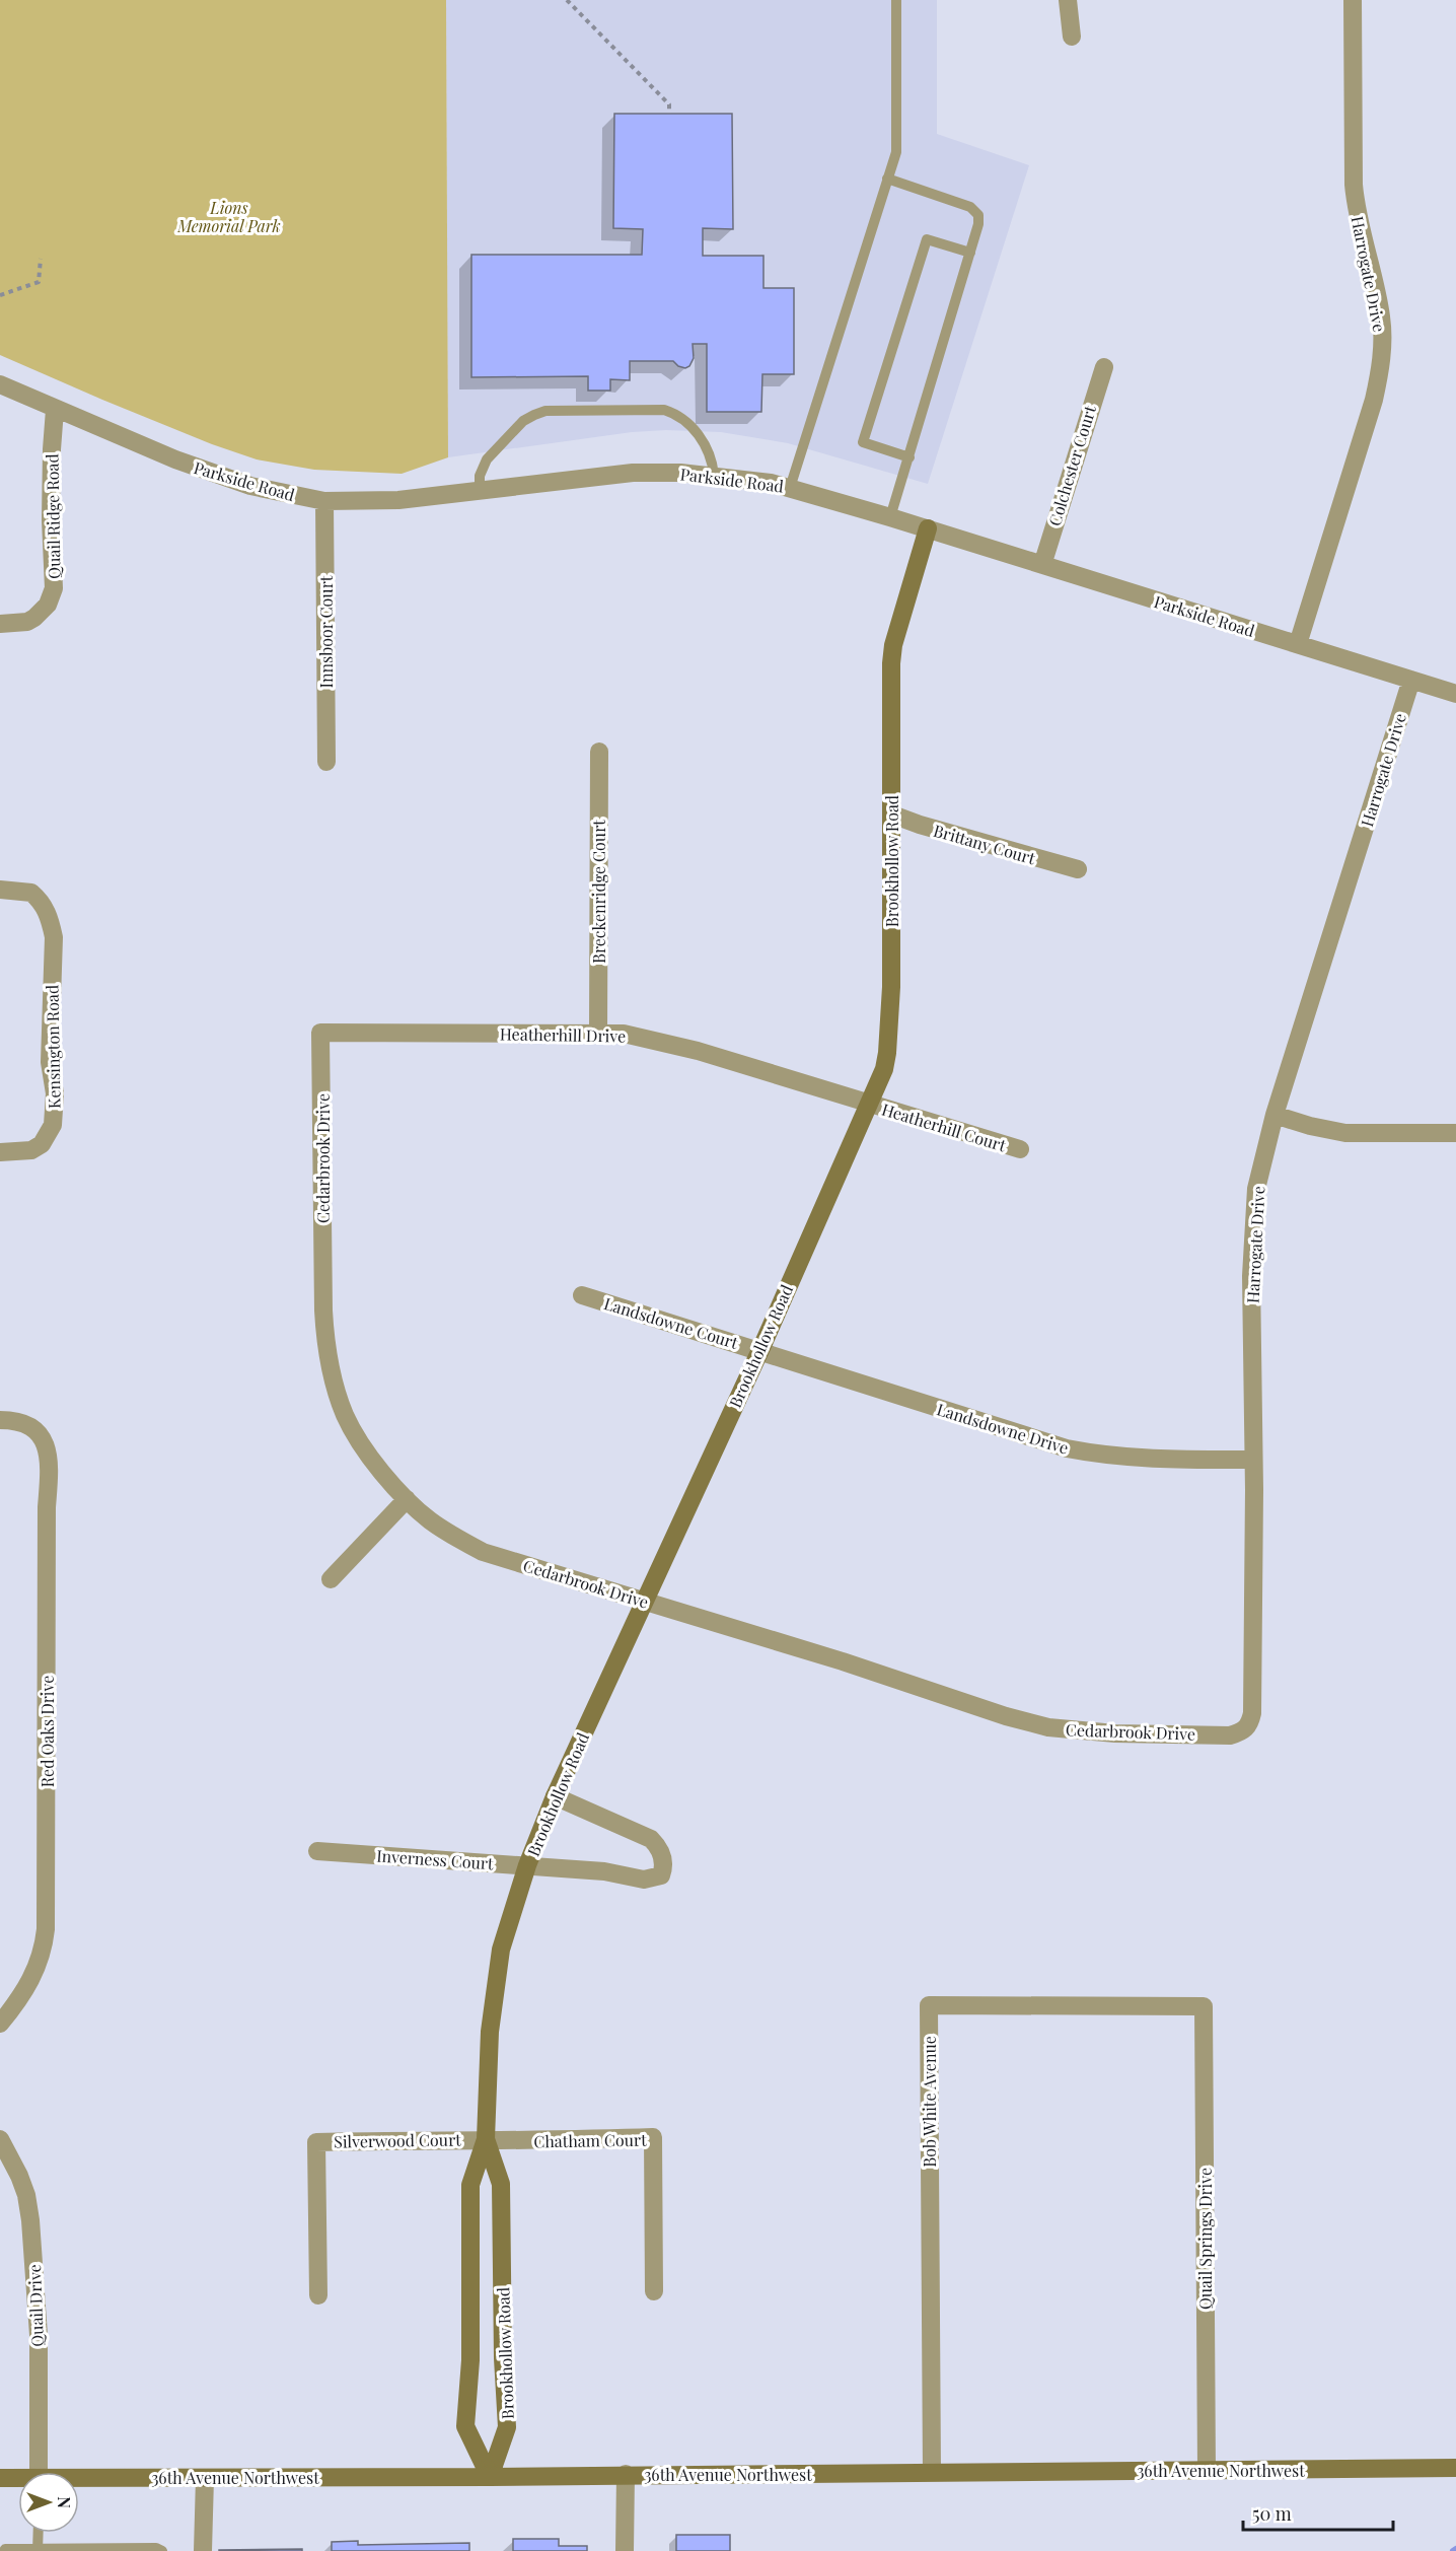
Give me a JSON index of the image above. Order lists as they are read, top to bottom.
{
  "streets": {
    "street": [
      "Harrogate Drive",
      "Colchester Court",
      "Parkside Road",
      "Quail Ridge Road",
      "Innsboor Court",
      "Brittany Court",
      "Brookhollow Road",
      "Breckenridge Court",
      "Heatherhill Drive",
      "Kensington Road",
      "Heatherhill Court",
      "Cedarbrook Drive",
      "Landsdowne Court",
      "Landsdowne Drive",
      "Red Oaks Drive",
      "Inverness Court",
      "Bob White Avenue",
      "Silverwood Court",
      "Chatham Court",
      "Quail Springs Drive",
      "Quail Drive",
      "36th Avenue Northwest"
    ]
  },
  "crossings": [
    ["Harrogate Drive", "Parkside Road"],
    ["Harrogate Drive", "Cedarbrook Drive"],
    ["Harrogate Drive", "Landsdowne Drive"],
    ["Colchester Court", "Parkside Road"],
    ["Parkside Road", "Quail Ridge Road"],
    ["Parkside Road", "Innsboor Court"],
    ["Parkside Road", "Brookhollow Road"],
    ["Brittany Court", "Brookhollow Road"],
    ["Brookhollow Road", "Heatherhill Drive"],
    ["Brookhollow Road", "Heatherhill Court"],
    ["Brookhollow Road", "Cedarbrook Drive"],
    ["Brookhollow Road", "Landsdowne Court"],
    ["Brookhollow Road", "Landsdowne Drive"],
    ["Brookhollow Road", "Inverness Court"],
    ["Brookhollow Road", "Silverwood Court"],
    ["Brookhollow Road", "Chatham Court"],
    ["Brookhollow Road", "36th Avenue Northwest"],
    ["Breckenridge Court", "Heatherhill Drive"],
    ["Heatherhill Drive", "Heatherhill Court"],
    ["Heatherhill Drive", "Cedarbrook Drive"],
    ["Landsdowne Court", "Landsdowne Drive"],
    ["Bob White Avenue", "Quail Springs Drive"],
    ["Bob White Avenue", "36th Avenue Northwest"],
    ["Silverwood Court", "Chatham Court"],
    ["Quail Springs Drive", "36th Avenue Northwest"]
  ],
  "parks": ["Lions Memorial Park"],
  "scale_bar": "50 m",
  "north": "right"
}
